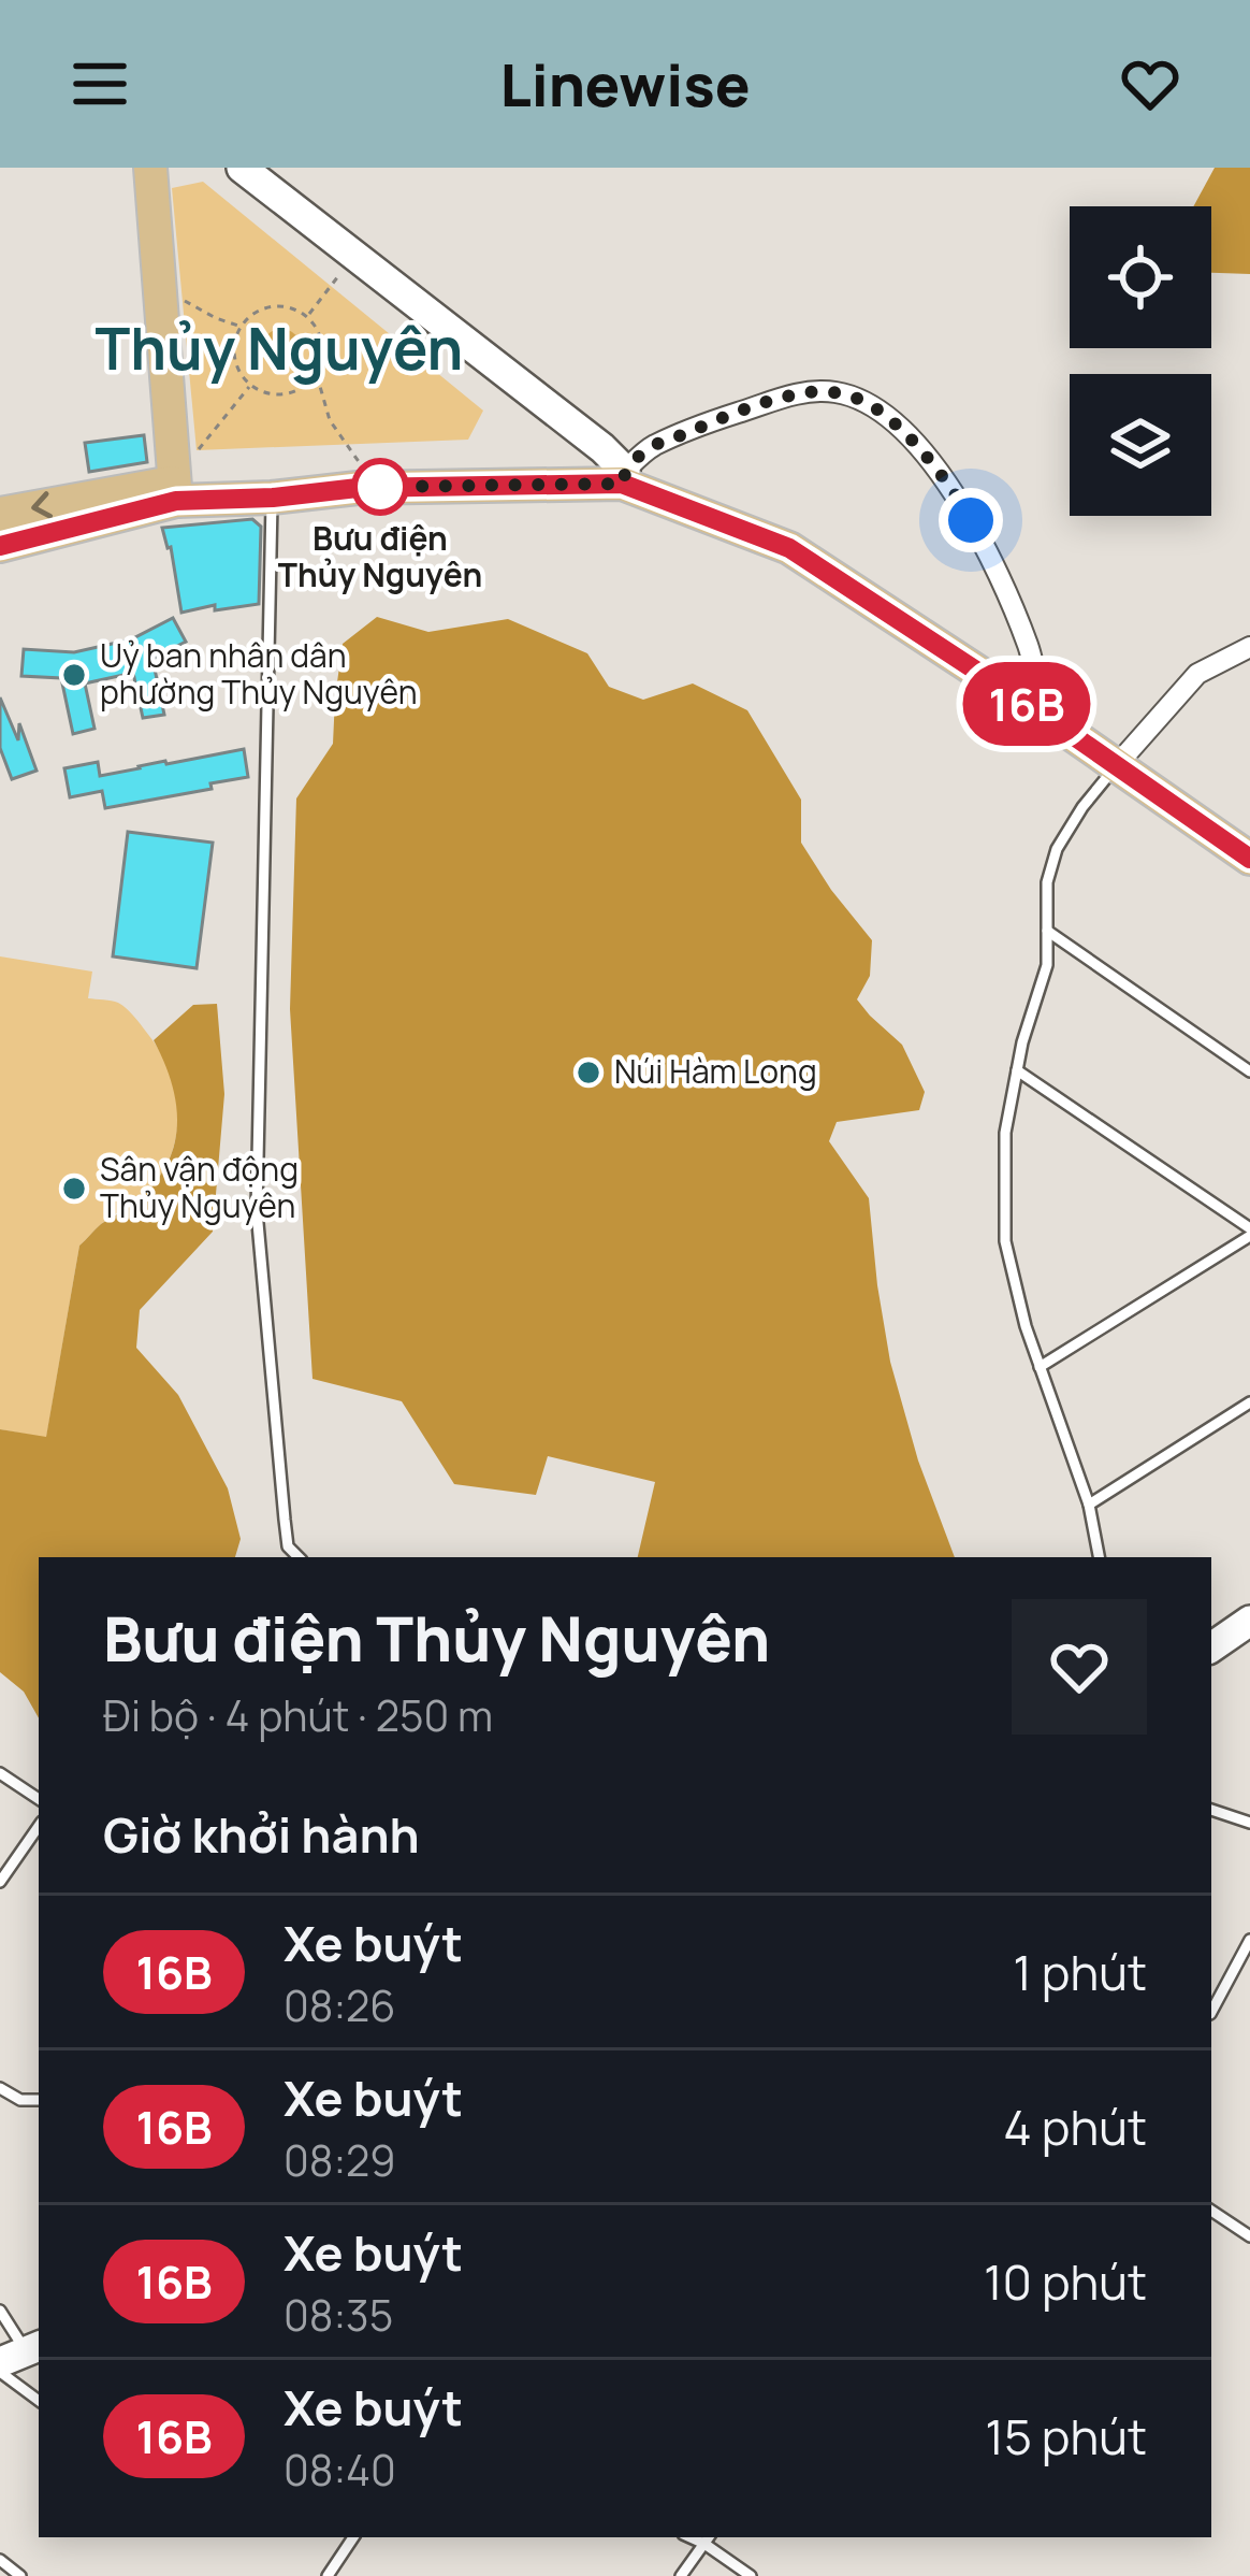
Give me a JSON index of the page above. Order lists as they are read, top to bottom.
{
  "districts": ["Thủy Nguyên"],
  "places": [
    "Bưu điện Thủy Nguyên",
    "Uỷ ban nhân dân phường Thủy Nguyên",
    "Núi Hàm Long",
    "Sân vận động Thủy Nguyên"
  ],
  "lines": ["bus line 16B"],
  "page": {
    "header": "Linewise",
    "on_map": "16B",
    "heading": [
      ["Bưu điện Thủy Nguyên", "Đi bộ · 4 phút · 250 m"],
      "Giờ khởi hành"
    ],
    "list": [
      {
        "mark": "16B",
        "name": "Xe buýt",
        "note": "08:26",
        "value": "1 phút"
      },
      {
        "mark": "16B",
        "name": "Xe buýt",
        "note": "08:29",
        "value": "4 phút"
      },
      {
        "mark": "16B",
        "name": "Xe buýt",
        "note": "08:35",
        "value": "10 phút"
      },
      {
        "mark": "16B",
        "name": "Xe buýt",
        "note": "08:40",
        "value": "15 phút"
      }
    ]
  }
}
